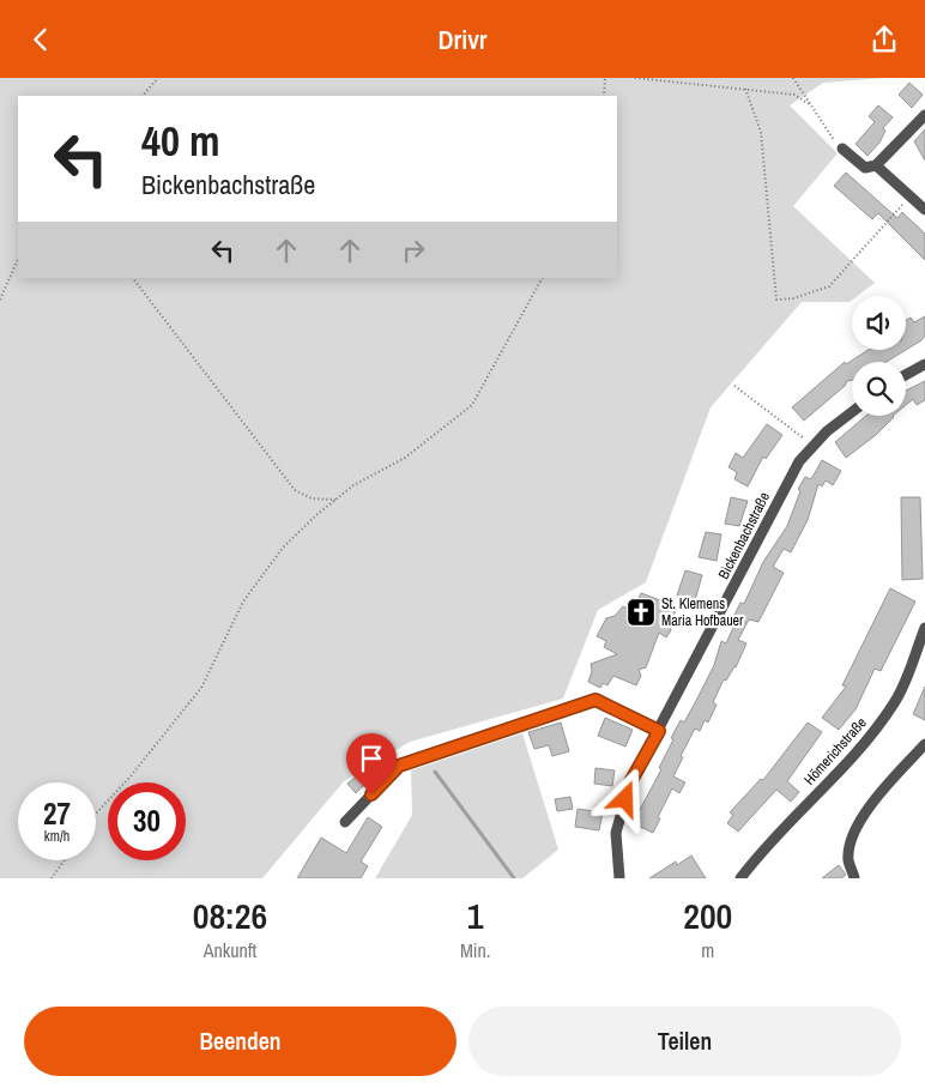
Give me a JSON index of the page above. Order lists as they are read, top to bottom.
{
  "streets": {
    "street": ["Bickenbachstraße", "Hömerichstraße"]
  },
  "places": {
    "church": ["St. Klemens Maria Hofbauer"]
  },
  "page": {
    "header": "Drivr",
    "turn": ["40 m", "Bickenbachstraße"],
    "speed": "27 km/h",
    "limit": "30",
    "eta": [
      "08:26",
      "Ankunft",
      "1",
      "Min.",
      "200",
      "m"
    ],
    "buttons": ["Beenden", "Teilen"]
  }
}
